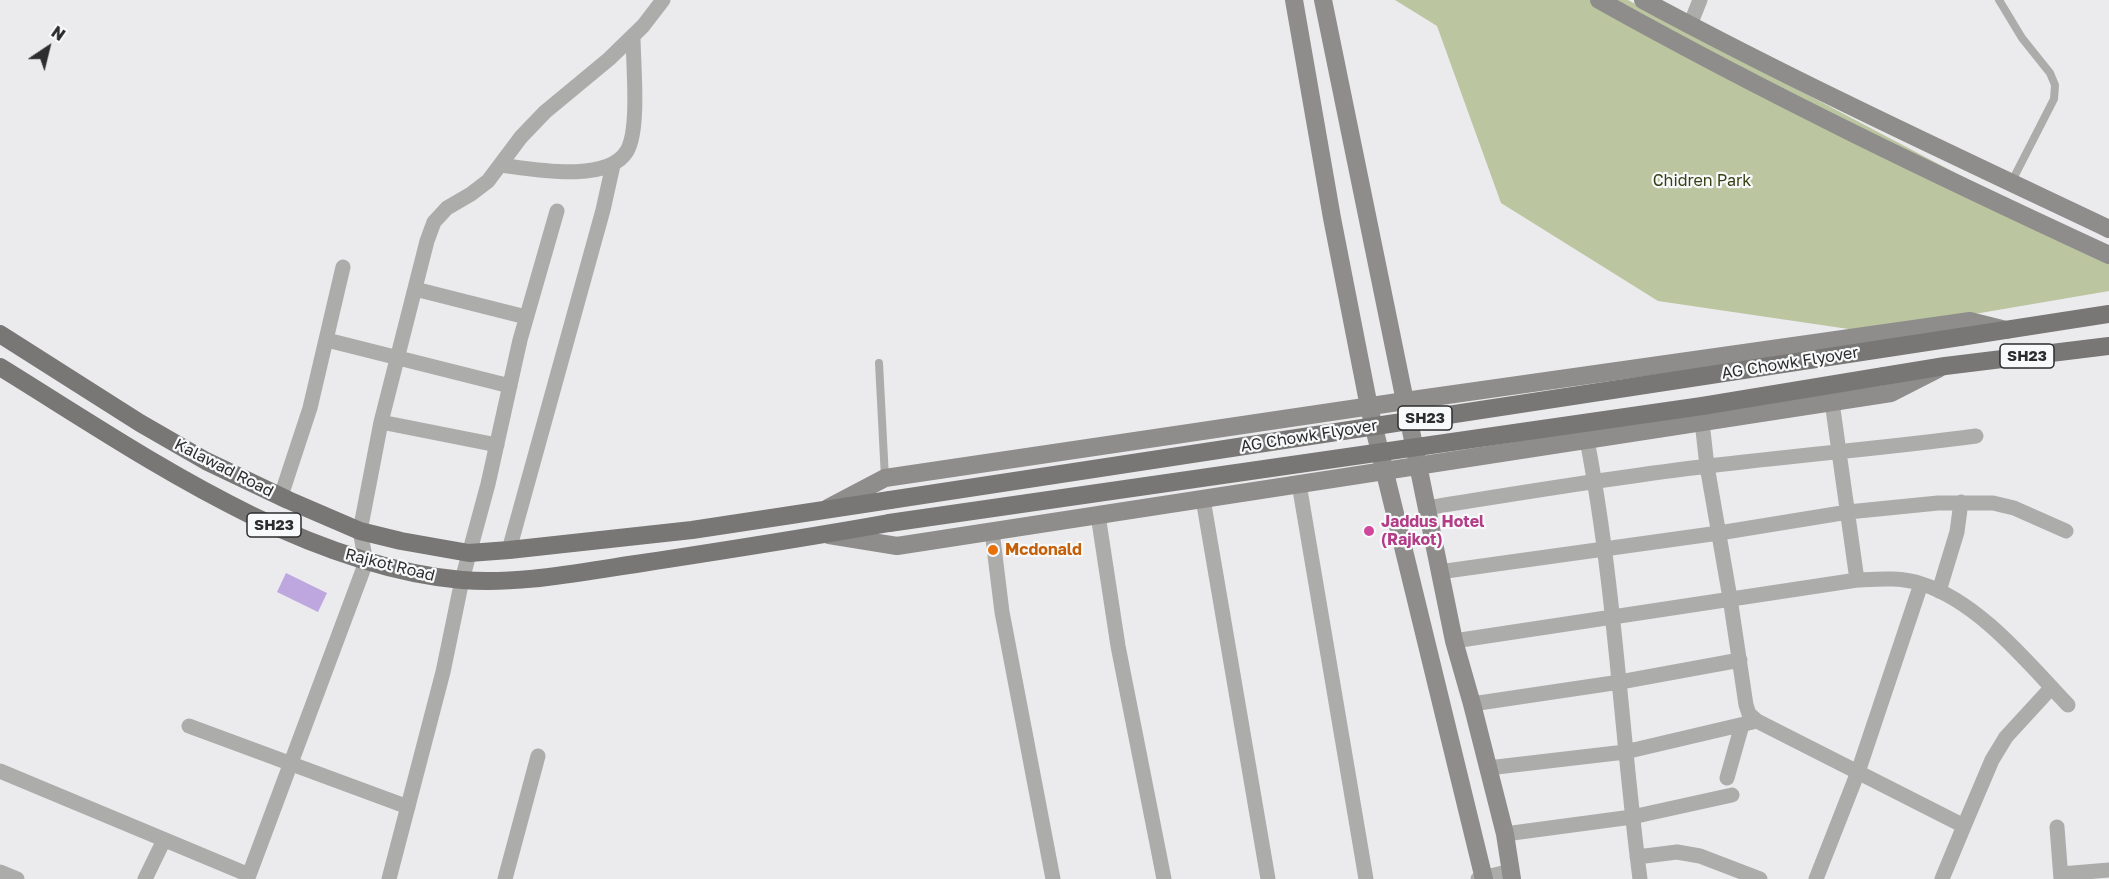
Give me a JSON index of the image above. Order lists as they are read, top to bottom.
{
  "streets": {
    "main road": [
      "SH23",
      "AG Chowk Flyover",
      "Kalawad Road",
      "Rajkot Road"
    ]
  },
  "crossings": [
    ["SH23", "AG Chowk Flyover"],
    ["AG Chowk Flyover", "Kalawad Road"],
    ["AG Chowk Flyover", "Rajkot Road"]
  ],
  "parks": ["Chidren Park"],
  "places": ["Jaddus Hotel (Rajkot)", "Mcdonald"],
  "north": "top right"
}
